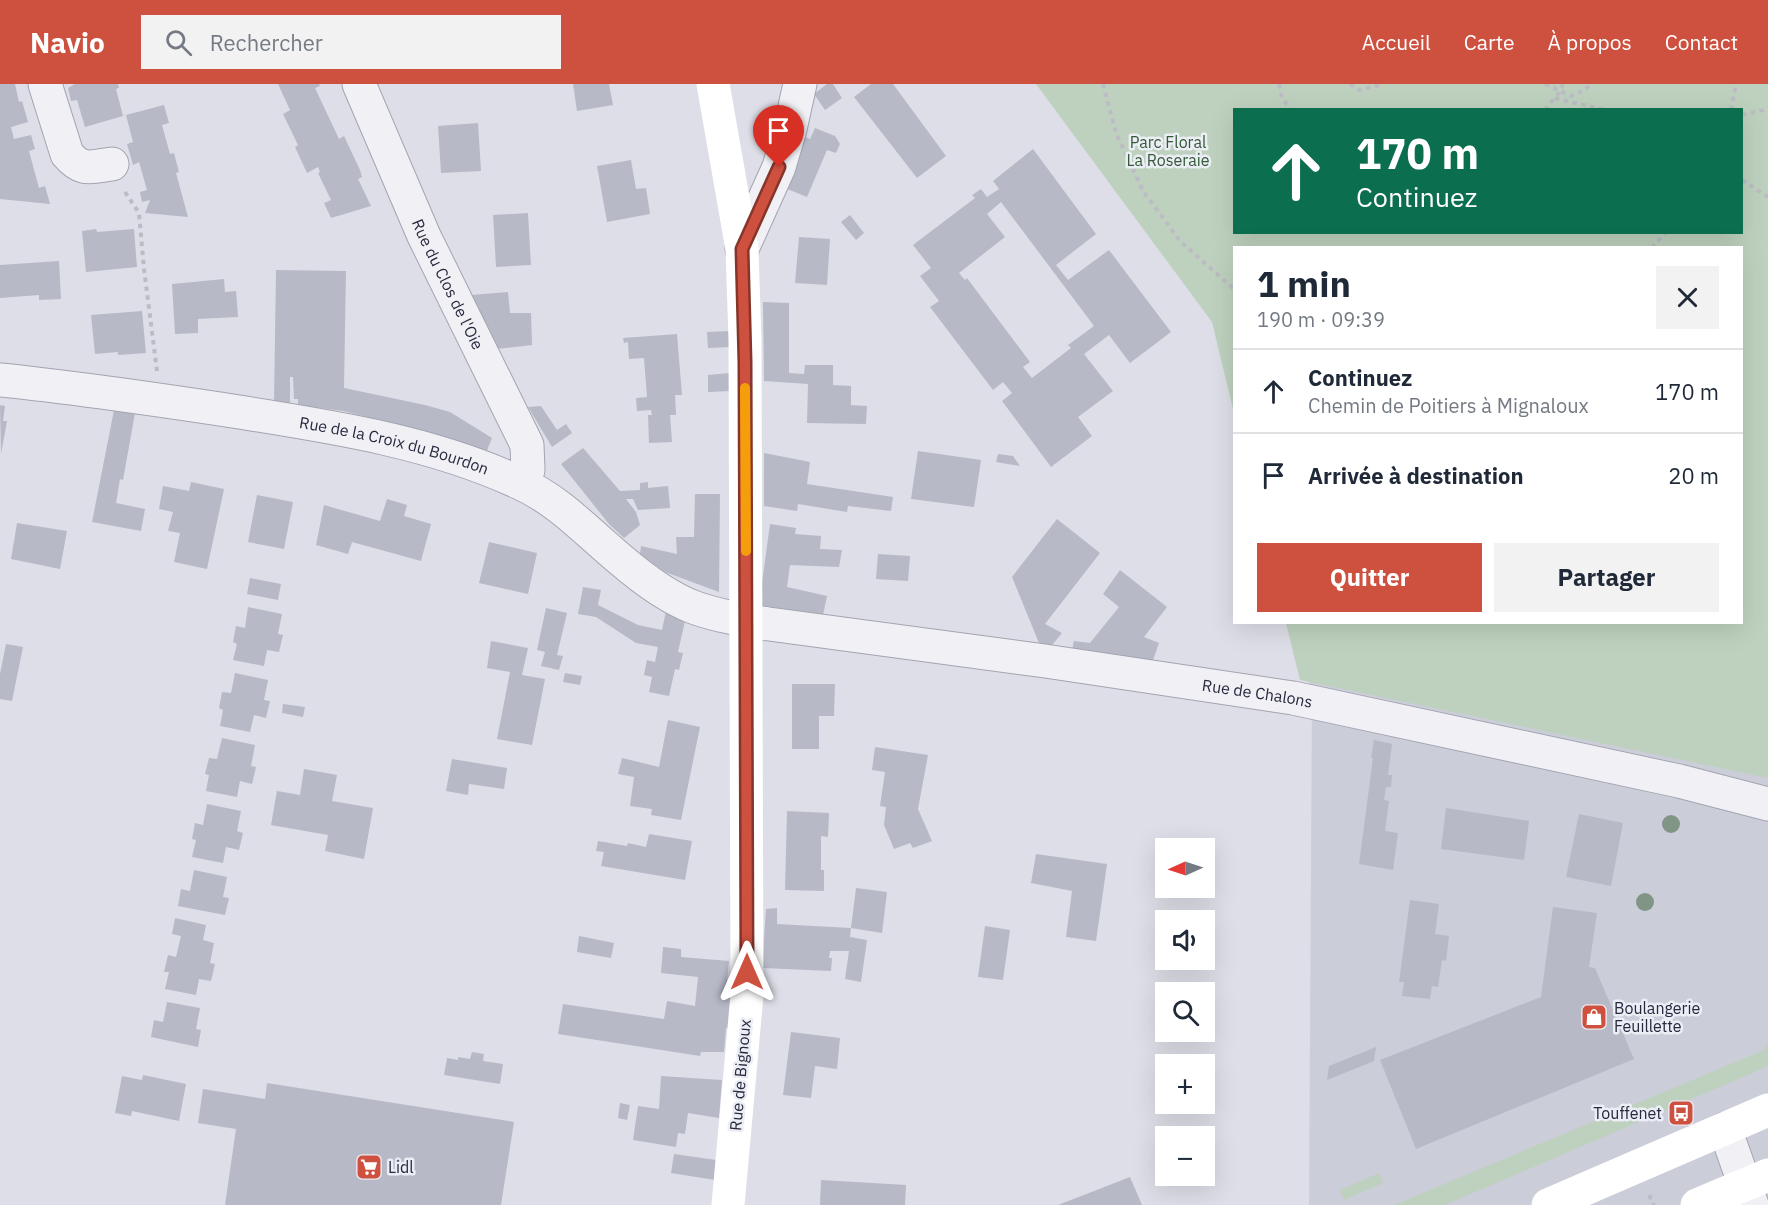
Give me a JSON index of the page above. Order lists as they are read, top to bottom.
{
  "streets": {
    "street": [
      "Rue du Clos de l'Oie",
      "Rue de la Croix du Bourdon",
      "Rue de Chalons",
      "Rue de Bignoux"
    ]
  },
  "crossings": [
    ["Rue du Clos de l'Oie", "Rue de la Croix du Bourdon"],
    ["Rue de la Croix du Bourdon", "Rue de Chalons"],
    ["Rue de la Croix du Bourdon", "Rue de Bignoux"],
    ["Rue de Chalons", "Rue de Bignoux"]
  ],
  "parks": ["Parc Floral La Roseraie"],
  "places": {
    "shop": ["Boulangerie Feuillette"],
    "bus stop": ["Touffenet"],
    "supermarket": ["Lidl"]
  },
  "north": "left",
  "page": {
    "header": "Navio",
    "search": "Rechercher",
    "nav": [
      "Accueil",
      "Carte",
      "À propos",
      "Contact"
    ],
    "turn": ["170 m", "Continuez"],
    "heading": ["1 min", "190 m · 09:39"],
    "list": [
      {
        "name": "Continuez",
        "note": "Chemin de Poitiers à Mignaloux",
        "value": "170 m"
      },
      {
        "name": "Arrivée à destination",
        "value": "20 m"
      }
    ],
    "buttons": ["Quitter", "Partager"],
    "map_buttons": ["+", "−"]
  }
}
